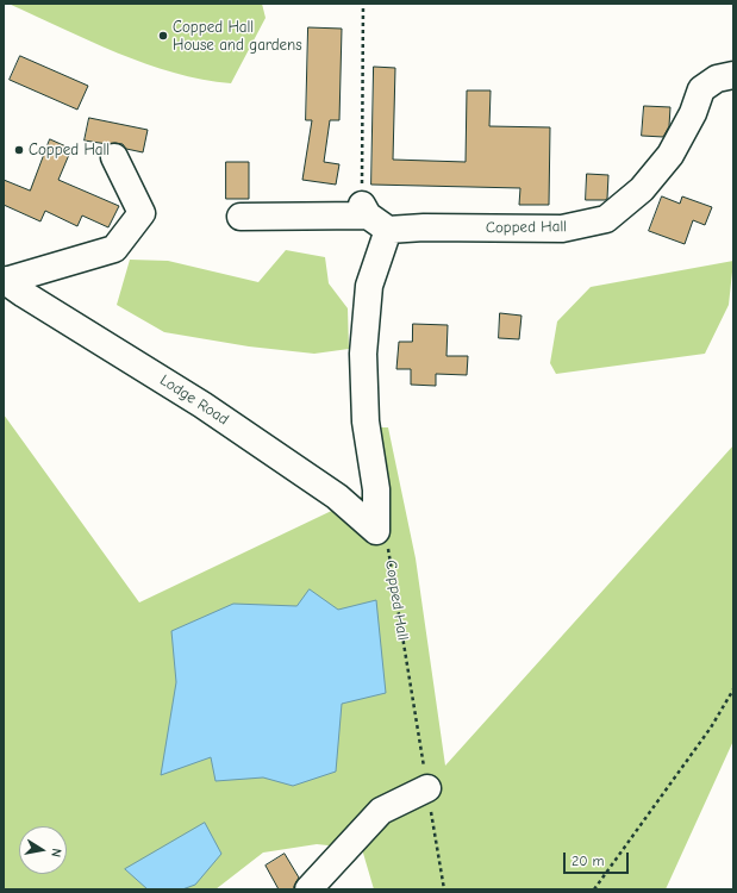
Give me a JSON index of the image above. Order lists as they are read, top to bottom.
{
  "streets": {
    "lane": ["Copped Hall", "Lodge Road"]
  },
  "crossings": [
    ["Copped Hall", "Lodge Road"]
  ],
  "places": ["Copped Hall House and gardens", "Copped Hall"],
  "scale_bar": "20 m",
  "north": "right"
}
